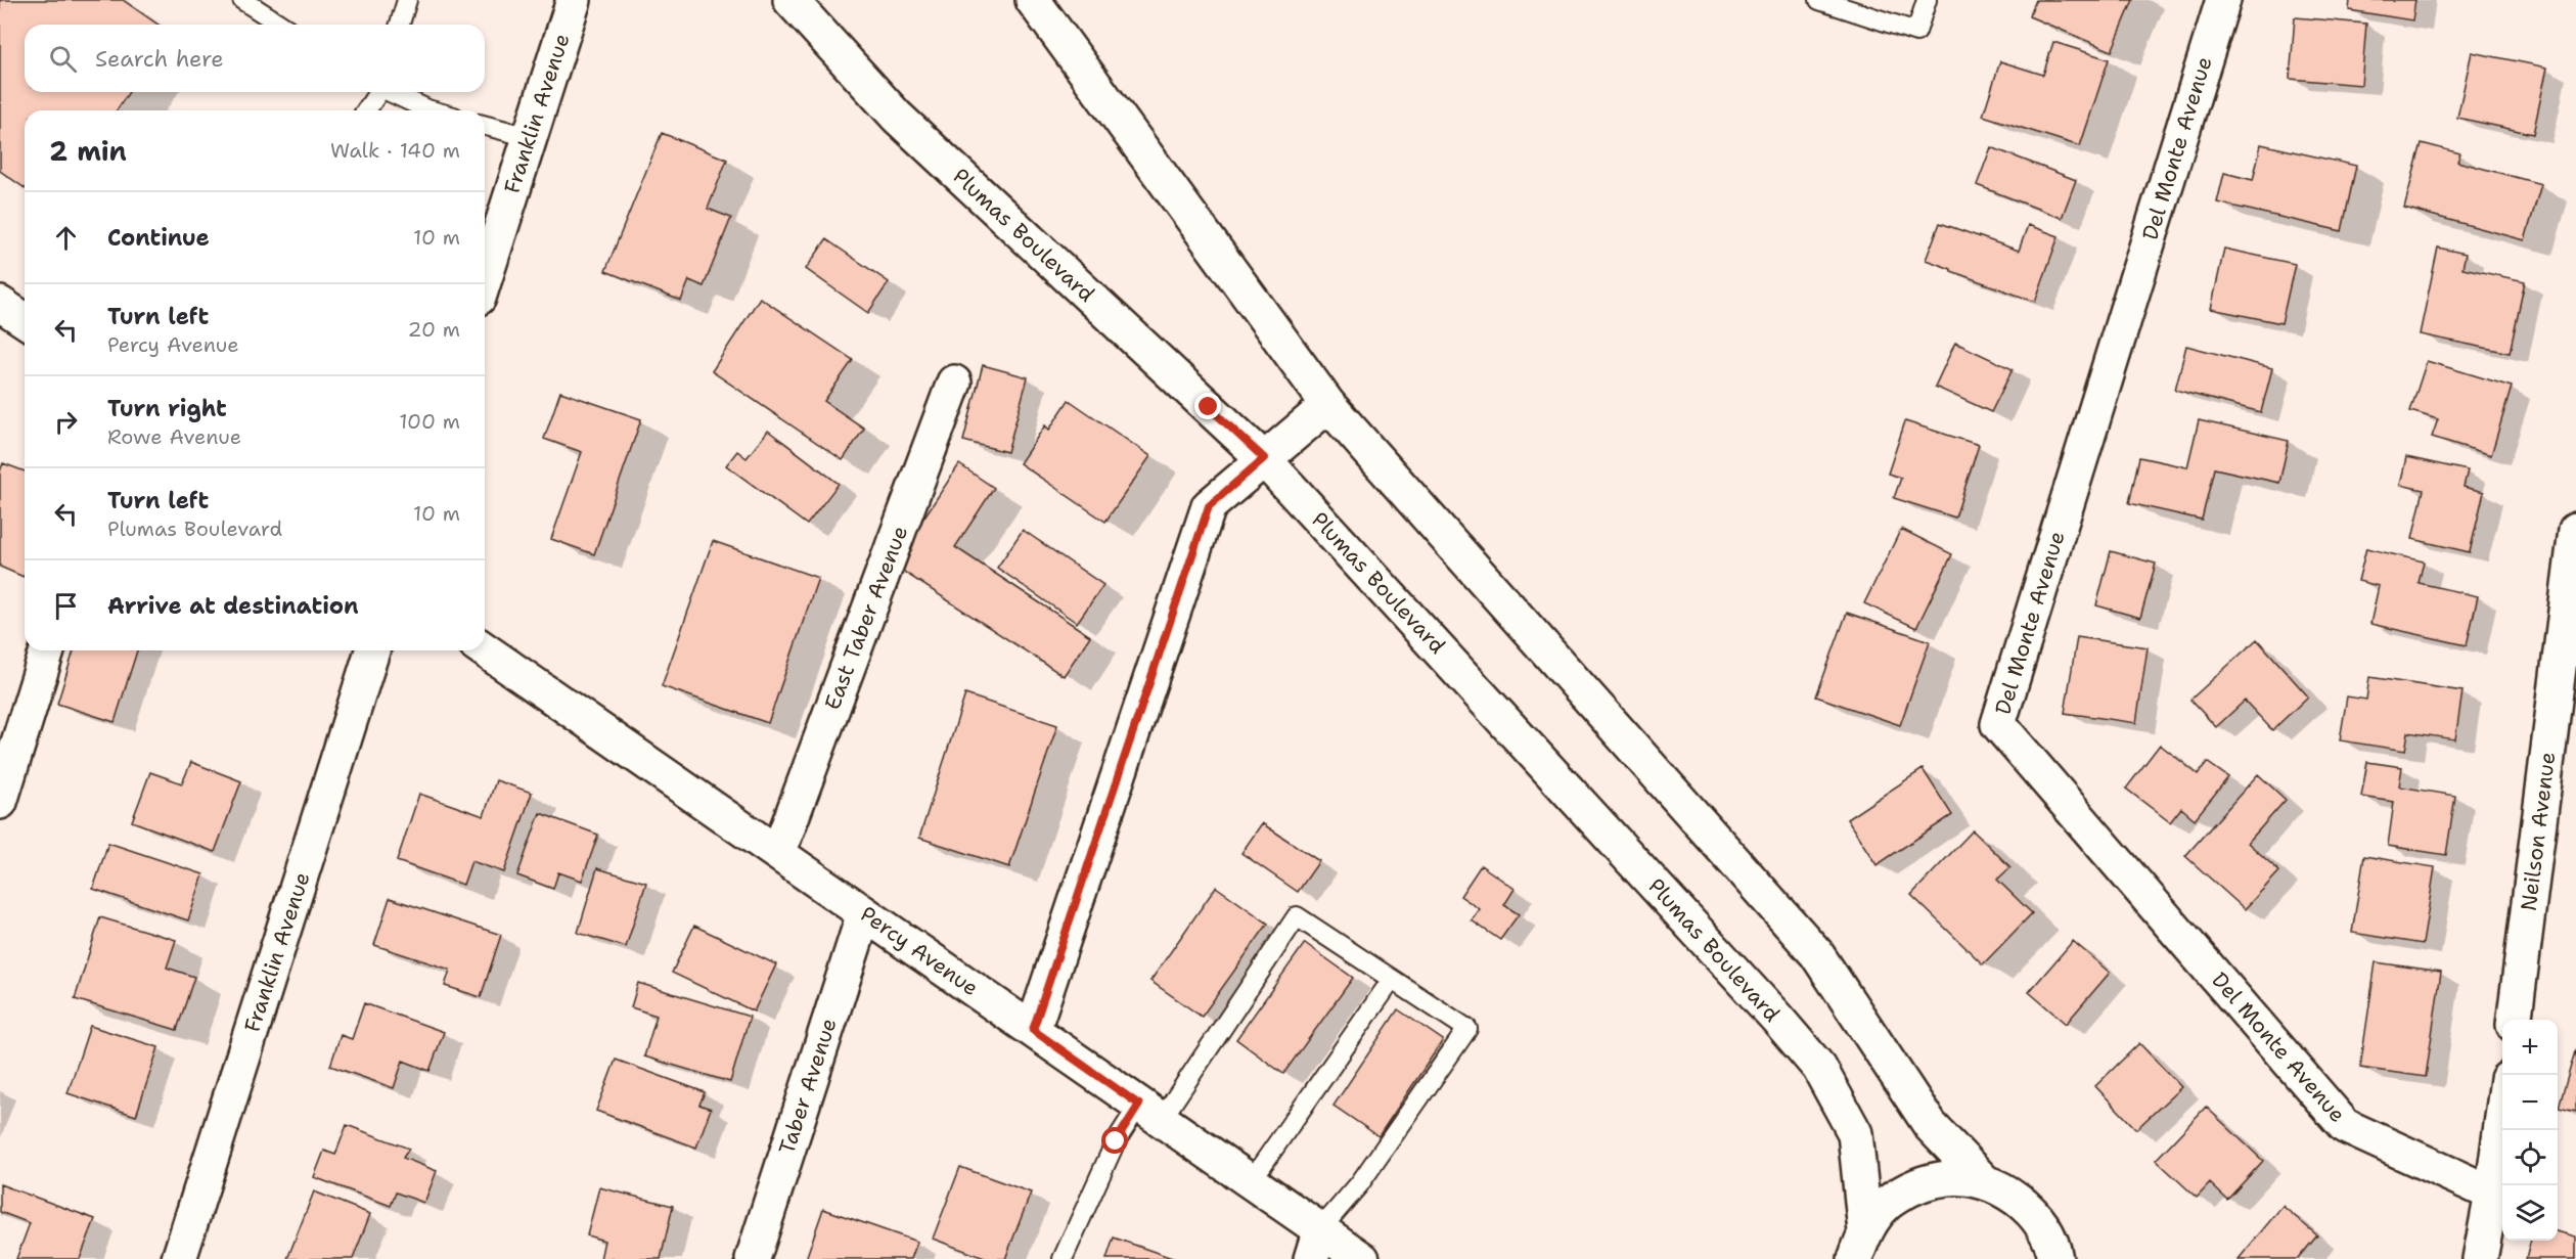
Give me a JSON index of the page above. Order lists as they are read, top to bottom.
{
  "streets": {
    "street": [
      "Franklin Avenue",
      "Del Monte Avenue",
      "Plumas Boulevard",
      "East Taber Avenue",
      "Neilson Avenue",
      "Percy Avenue",
      "Taber Avenue"
    ]
  },
  "crossings": [
    ["East Taber Avenue", "Percy Avenue"],
    ["Percy Avenue", "Taber Avenue"]
  ],
  "page": {
    "search": "Search here",
    "heading": ["2 min", "Walk · 140 m"],
    "list": [
      ["Continue", "10 m"],
      ["Turn left", "Percy Avenue", "20 m"],
      ["Turn right", "Rowe Avenue", "100 m"],
      ["Turn left", "Plumas Boulevard", "10 m"],
      "Arrive at destination"
    ],
    "map_buttons": ["+", "−"]
  }
}
